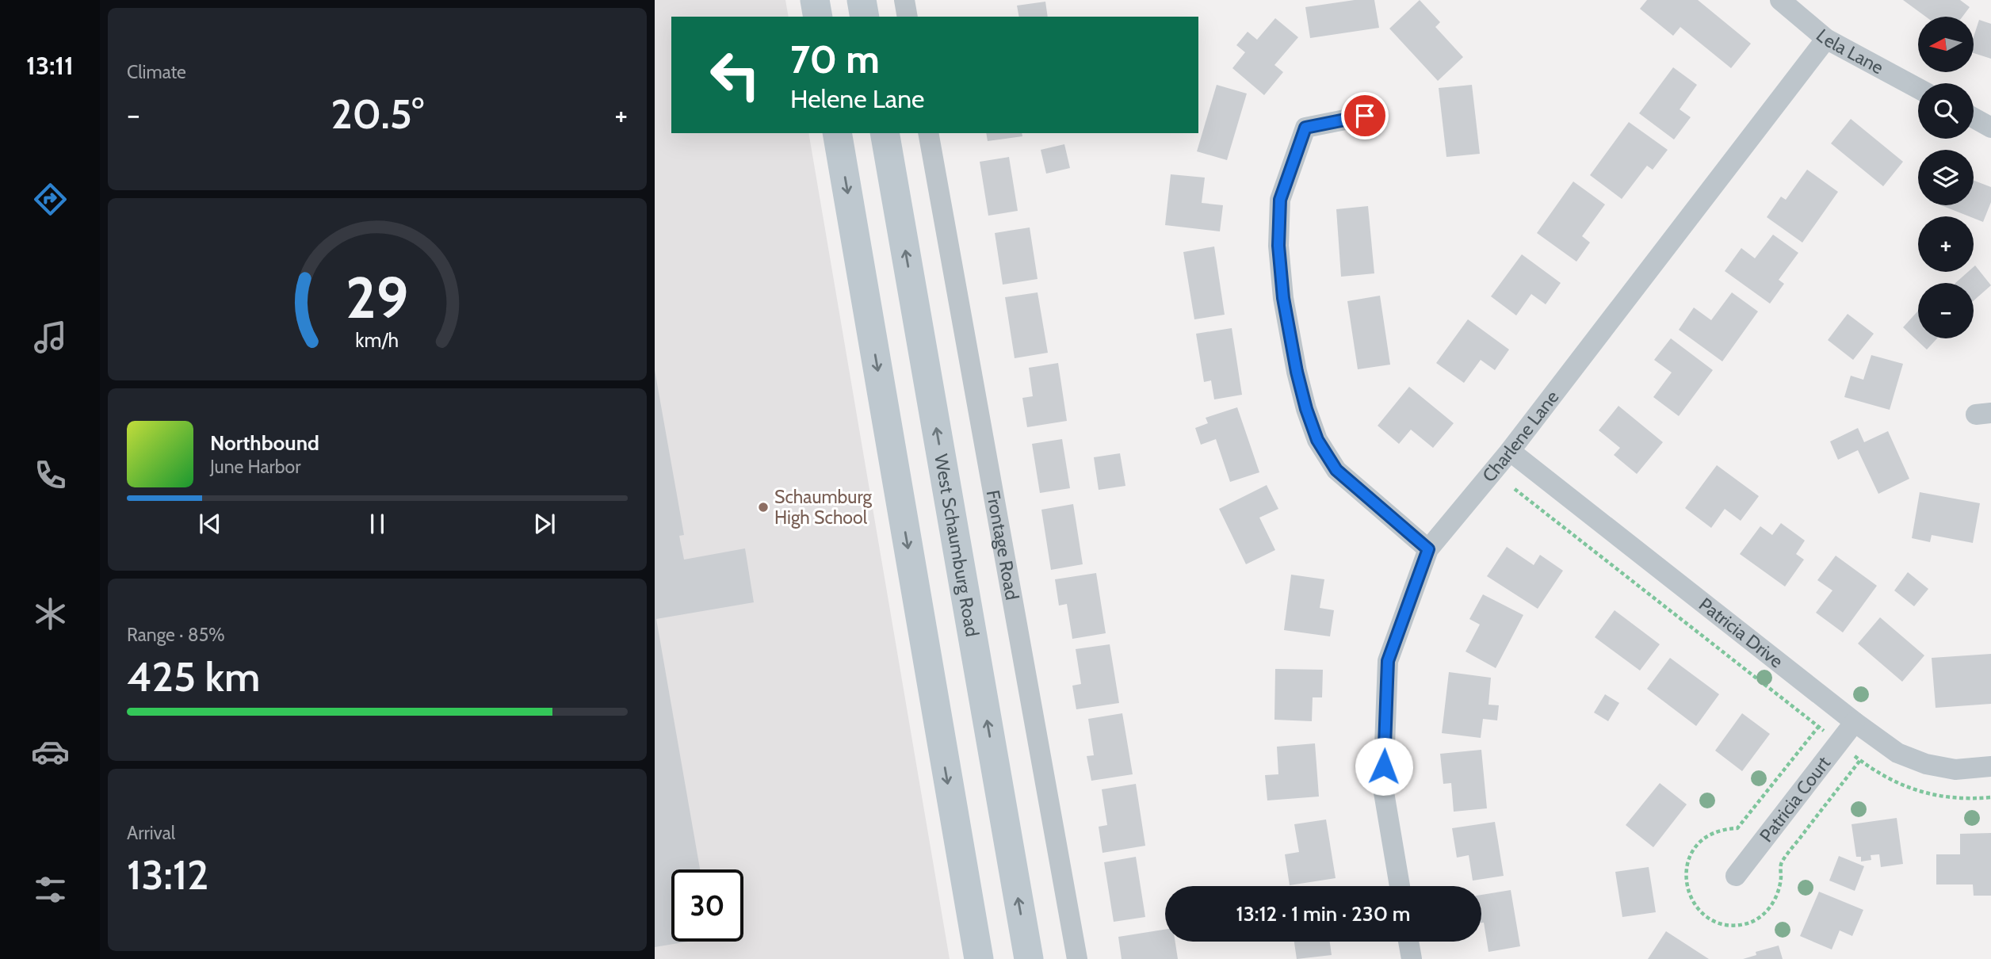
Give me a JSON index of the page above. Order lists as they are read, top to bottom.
{
  "streets": {
    "main road": ["West Schaumburg Road"],
    "street": [
      "Lela Lane",
      "Charlene Lane",
      "Frontage Road",
      "Patricia Drive",
      "Patricia Court"
    ]
  },
  "crossings": [
    ["Lela Lane", "Charlene Lane"],
    ["Charlene Lane", "Patricia Drive"],
    ["Patricia Drive", "Patricia Court"]
  ],
  "places": ["Schaumburg High School"],
  "north": "left",
  "page": {
    "tabs": "13:11",
    "tile": [
      "Climate",
      ["Range · 85%", "425 km"],
      ["Arrival", "13:12"]
    ],
    "map_buttons": ["+", "−"],
    "turn": ["70 m", "Helene Lane"],
    "heat": ["−", "20.5°", "+"],
    "song": ["Northbound", "June Harbor"],
    "limit": "30",
    "trip": "13:12 · 1 min · 230 m",
    "gauge": ["29", "km/h"]
  }
}
